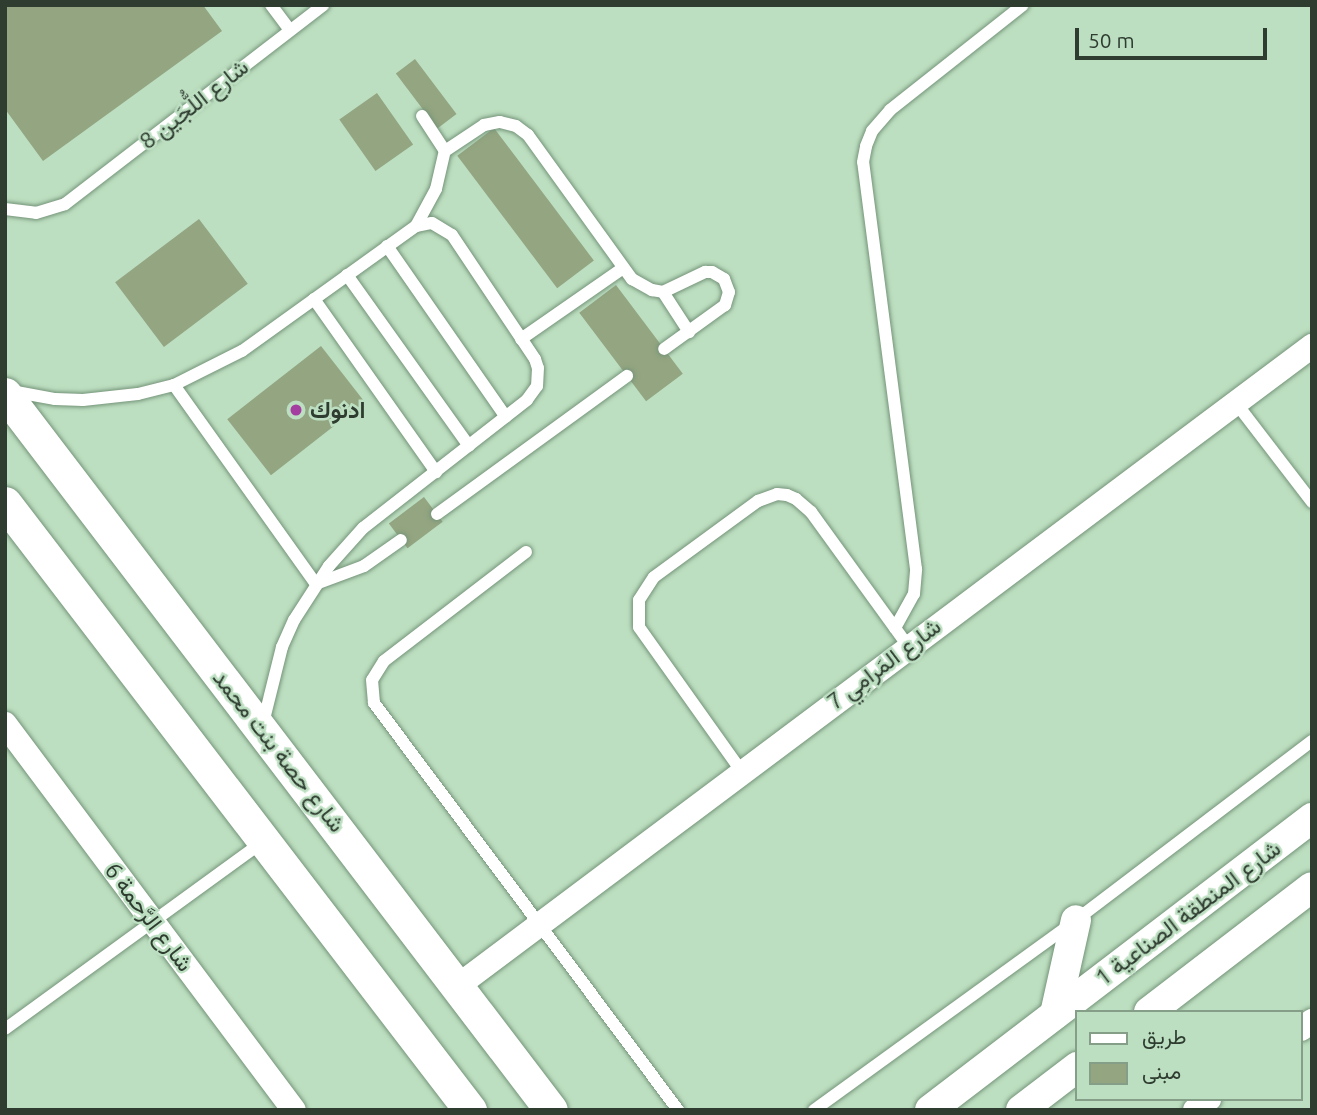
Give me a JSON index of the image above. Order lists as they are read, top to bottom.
{
  "streets": {
    "main road": ["شارع حصة بنت محمد"],
    "street": ["شارع المَرامِي 7", "شارع المنطقة الصناعية 1", "شارع الرَّحمة 6"],
    "lane": ["شارع اللُّجَين 8"]
  },
  "crossings": [
    ["شارع المَرامِي 7", "شارع حصة بنت محمد"]
  ],
  "places": ["ادنوك"],
  "legend": ["طريق", "مبنى"],
  "scale_bar": "50 m"
}
